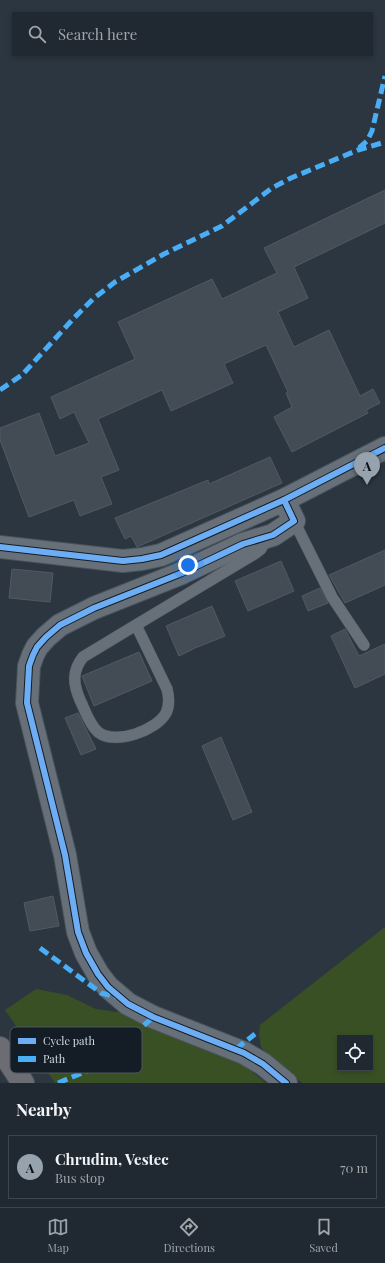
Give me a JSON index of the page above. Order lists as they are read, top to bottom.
{
  "legend": ["Cycle path", "Path"],
  "page": {
    "search": "Search here",
    "pins": "A",
    "heading": "Nearby",
    "list": [
      {
        "mark": "A",
        "name": "Chrudim, Vestec",
        "note": "Bus stop",
        "value": "70 m"
      }
    ],
    "nav": ["Map", "Directions", "Saved"]
  }
}
